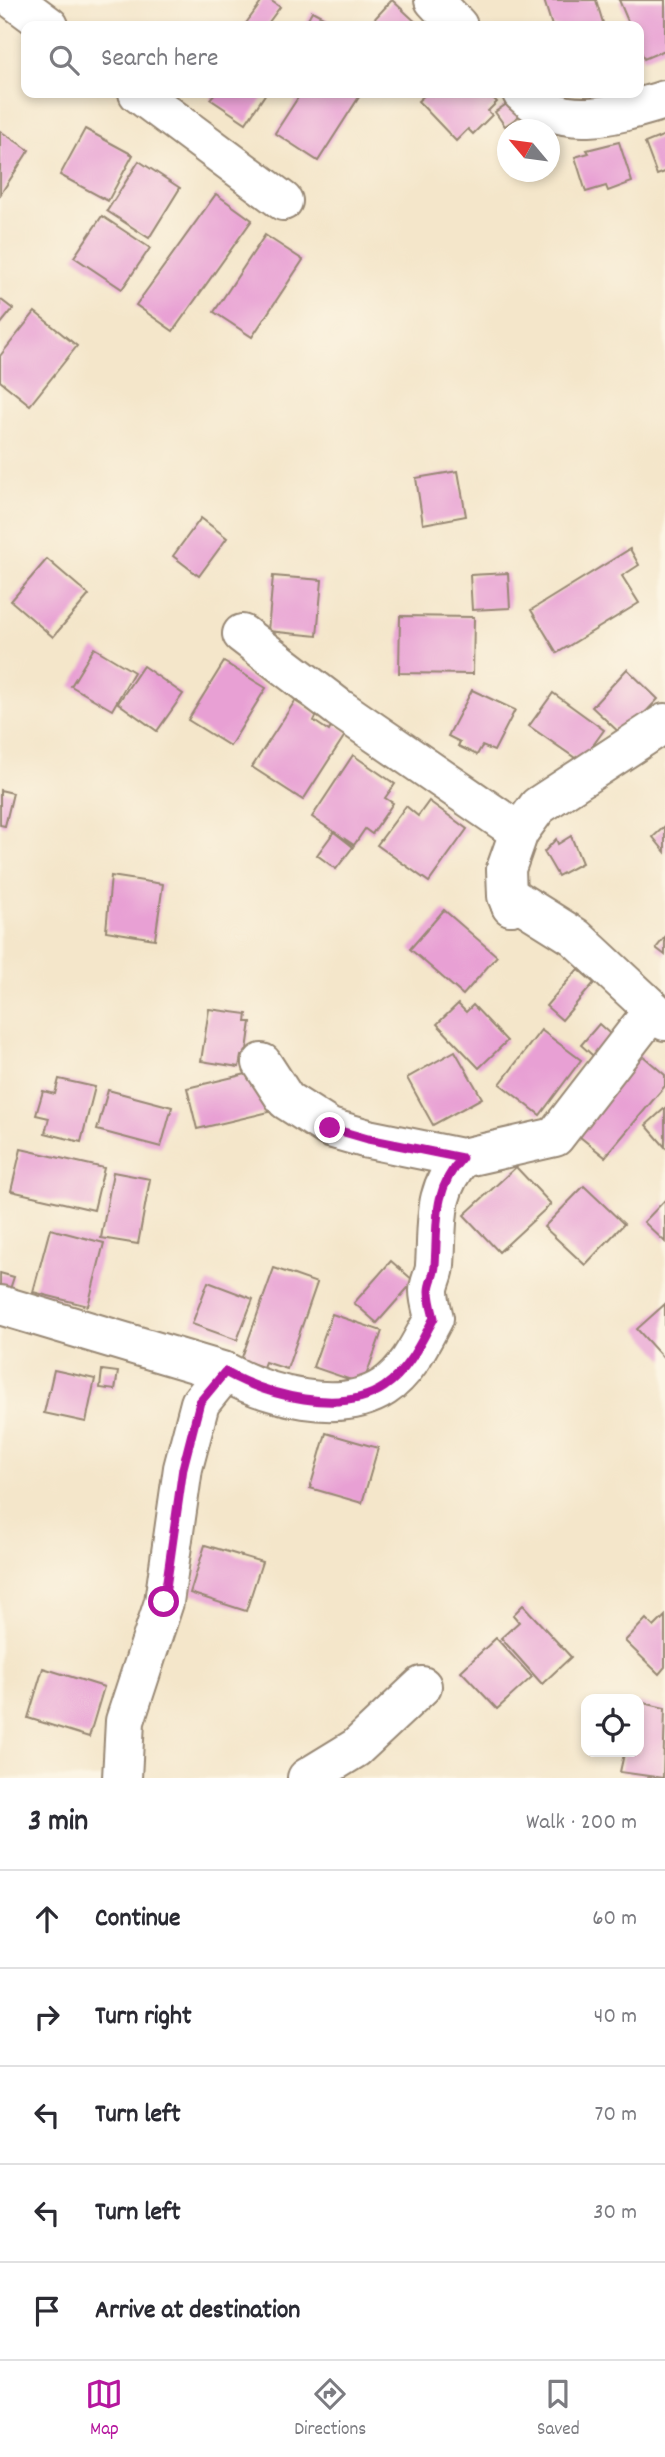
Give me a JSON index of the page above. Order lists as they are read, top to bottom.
{
  "north": "top left",
  "page": {
    "search": "Search here",
    "heading": ["3 min", "Walk · 200 m"],
    "list": [
      ["Continue", "60 m"],
      ["Turn right", "40 m"],
      ["Turn left", "70 m"],
      ["Turn left", "30 m"],
      "Arrive at destination"
    ],
    "nav": ["Map", "Directions", "Saved"]
  }
}
